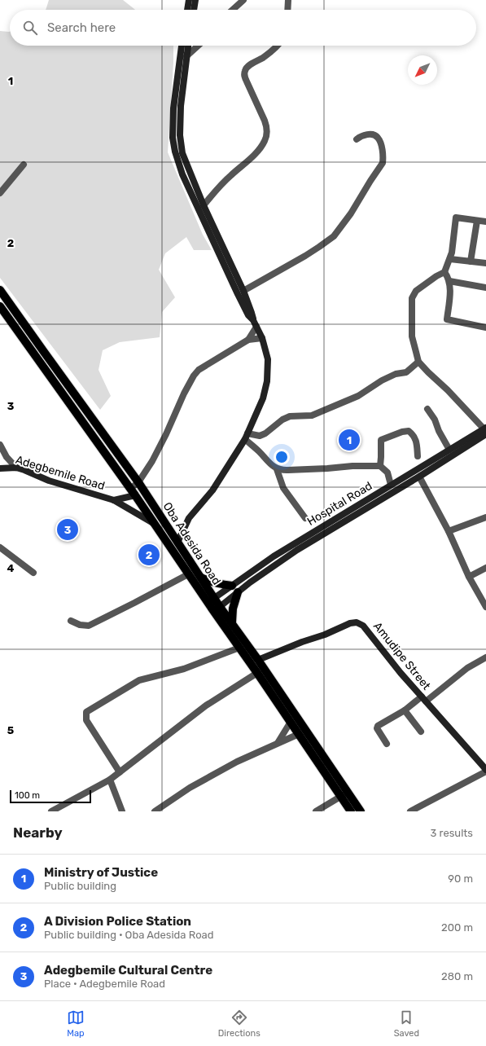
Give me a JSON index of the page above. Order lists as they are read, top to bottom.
{
  "streets": {
    "main road": ["Oba Adesida Road"],
    "street": ["Adegbemile Road", "Hospital Road", "Amudipe Street"]
  },
  "crossings": [
    ["Adegbemile Road", "Oba Adesida Road"],
    ["Hospital Road", "Oba Adesida Road"],
    ["Oba Adesida Road", "Amudipe Street"]
  ],
  "scale_bar": "100 m",
  "north": "bottom left",
  "page": {
    "search": "Search here",
    "pins": ["1", "3", "2"],
    "scale": "100 m",
    "heading": ["Nearby", "3 results"],
    "list": [
      {
        "mark": "1",
        "name": "Ministry of Justice",
        "note": "Public building",
        "value": "90 m"
      },
      {
        "mark": "2",
        "name": "A Division Police Station",
        "note": "Public building · Oba Adesida Road",
        "value": "200 m"
      },
      {
        "mark": "3",
        "name": "Adegbemile Cultural Centre",
        "note": "Place · Adegbemile Road",
        "value": "280 m"
      }
    ],
    "nav": ["Map", "Directions", "Saved"]
  },
  "grid": {
    "rows": [
      "1",
      "2",
      "3",
      "4",
      "5"
    ]
  }
}
